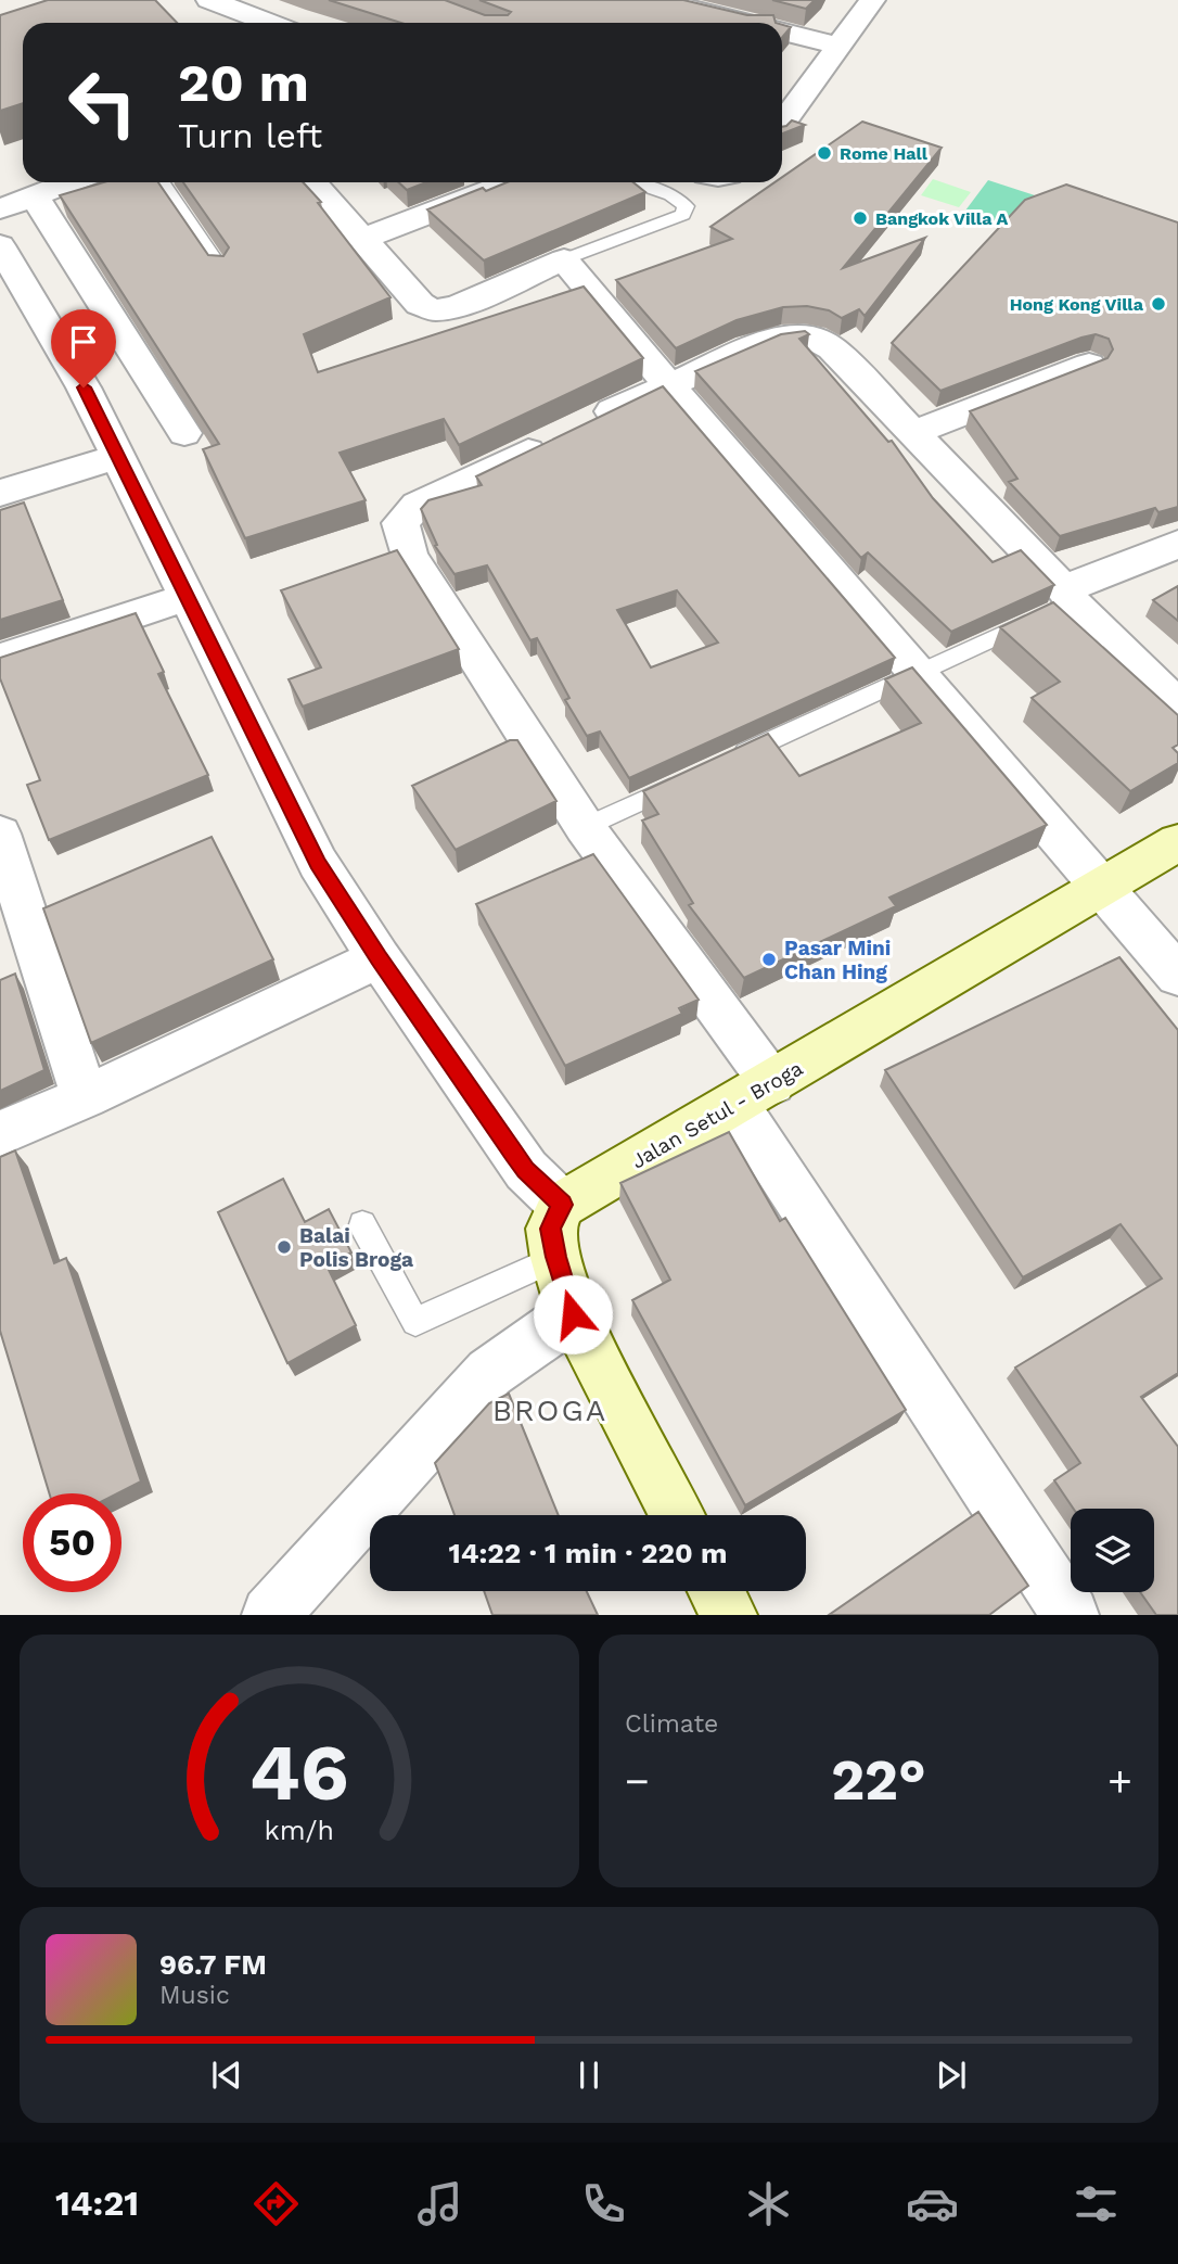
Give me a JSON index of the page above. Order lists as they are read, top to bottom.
{
  "streets": {
    "main road": ["Jalan Setul - Broga"]
  },
  "districts": ["BROGA"],
  "places": [
    "Rome Hall",
    "Bangkok Villa A",
    "Hong Kong Villa",
    "Pasar Mini Chan Hing",
    "Balai Polis Broga"
  ],
  "page": {
    "turn": ["20 m", "Turn left"],
    "limit": "50",
    "trip": "14:22 · 1 min · 220 m",
    "tile": "Climate",
    "heat": ["−", "22°", "+"],
    "song": ["96.7 FM", "Music"],
    "tabs": "14:21",
    "gauge": ["46", "km/h"]
  }
}
